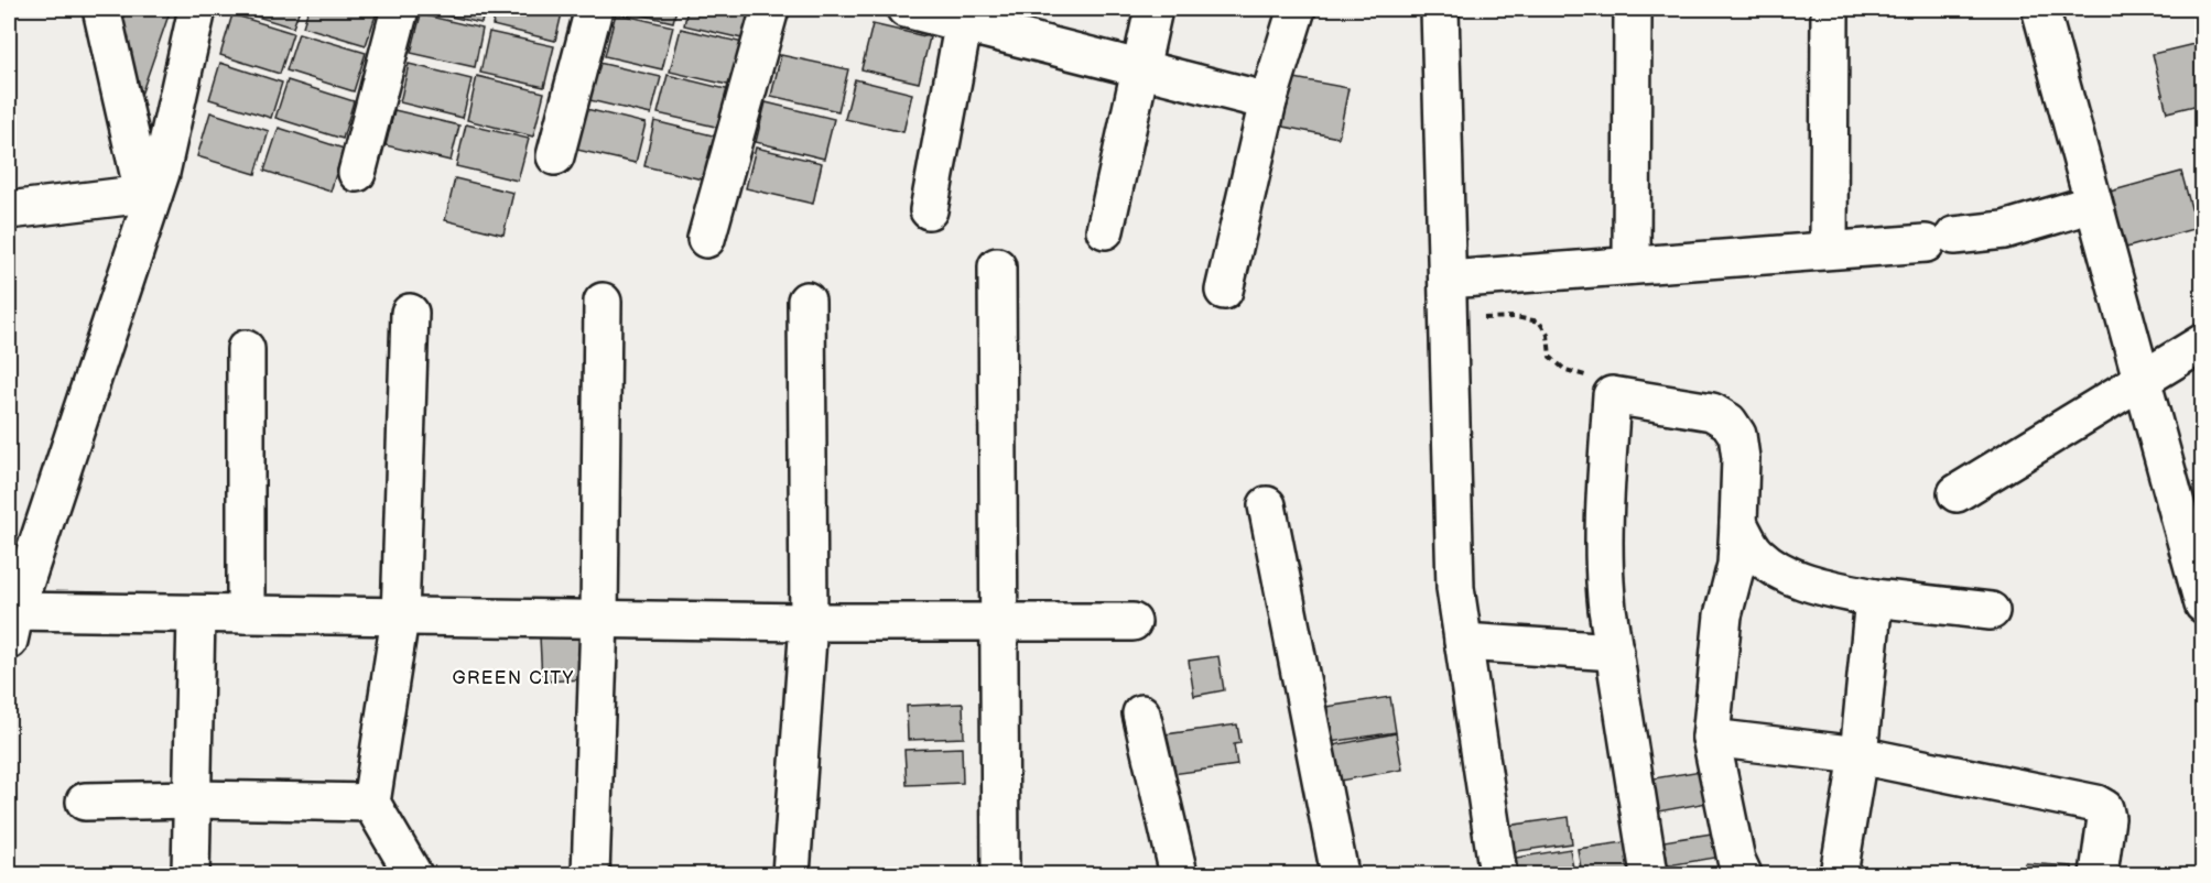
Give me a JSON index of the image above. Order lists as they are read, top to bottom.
{
  "districts": ["GREEN CITY"]
}
